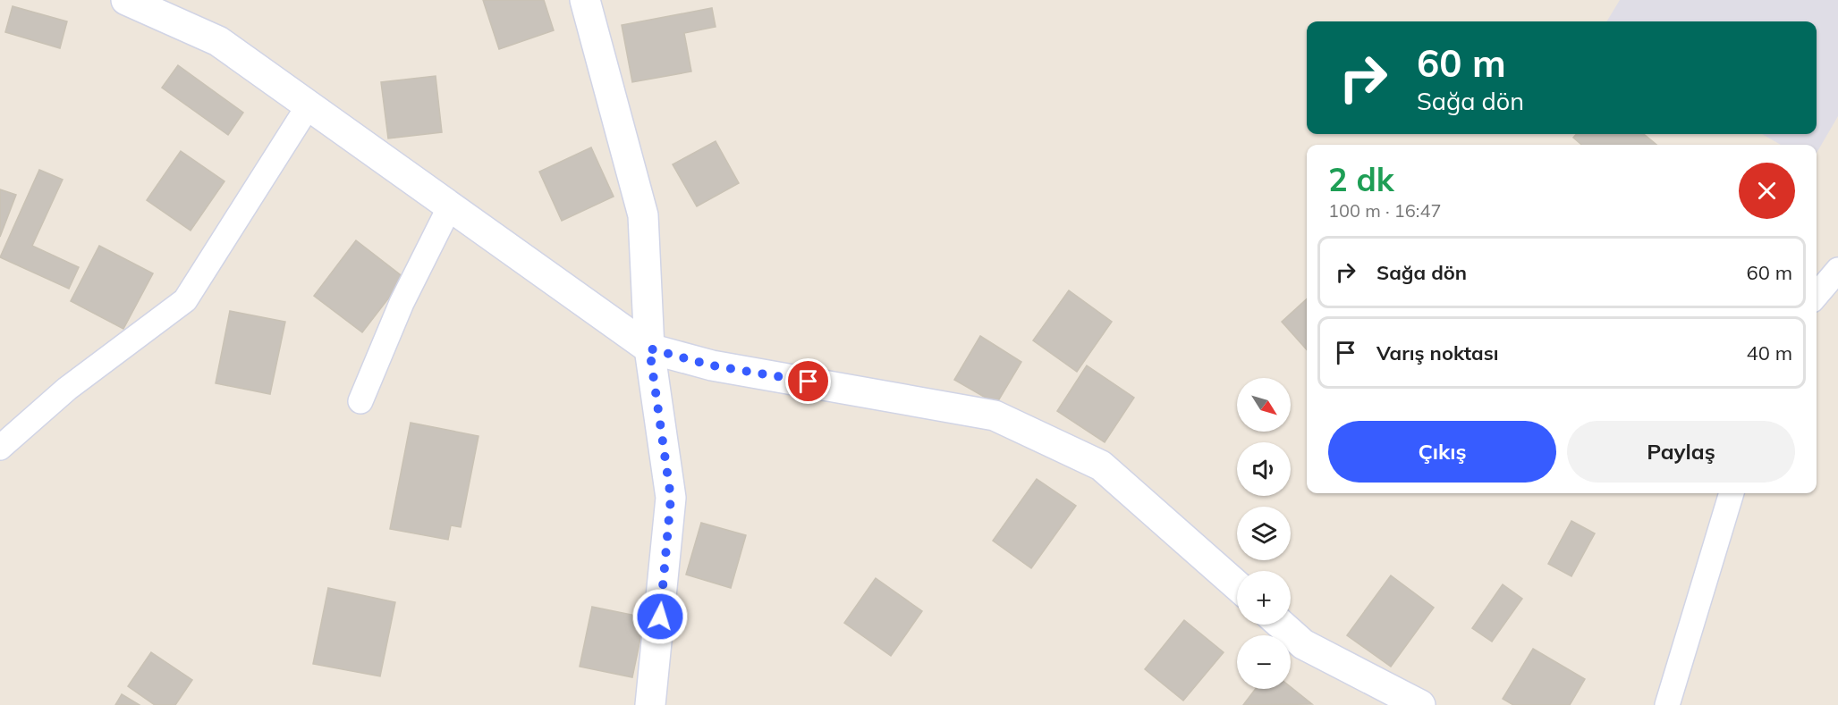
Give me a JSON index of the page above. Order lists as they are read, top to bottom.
{
  "north": "bottom right",
  "page": {
    "turn": ["60 m", "Sağa dön"],
    "heading": ["2 dk", "100 m · 16:47"],
    "list": [
      {
        "name": "Sağa dön",
        "value": "60 m"
      },
      {
        "name": "Varış noktası",
        "value": "40 m"
      }
    ],
    "map_buttons": ["+", "−"],
    "buttons": ["Çıkış", "Paylaş"]
  }
}
